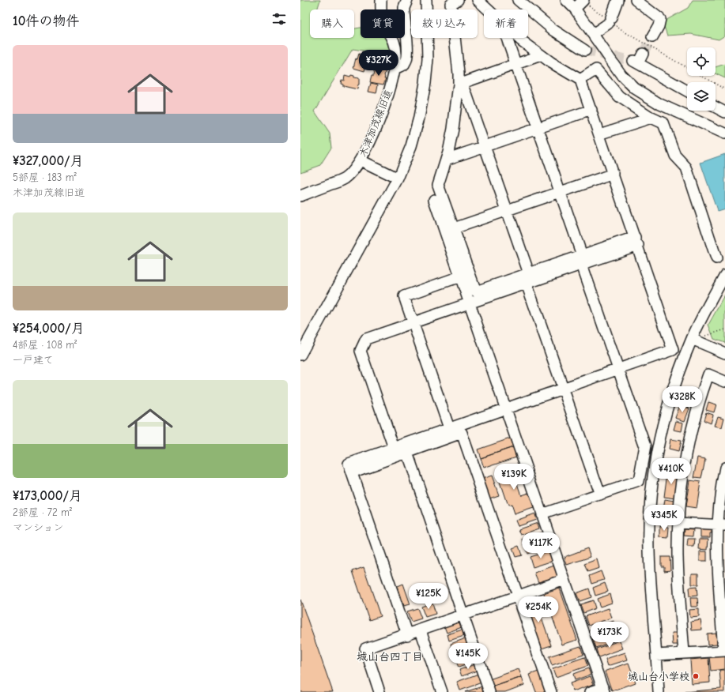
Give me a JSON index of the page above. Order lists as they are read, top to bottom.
{
  "streets": {
    "street": ["木津加茂線旧道"]
  },
  "districts": ["城山台四丁目"],
  "places": ["城山台小学校"],
  "page": {
    "heading": "10件の物件",
    "chip": [
      "購入",
      "賃貸",
      "絞り込み",
      "新着"
    ],
    "list": [
      {
        "name": "¥327,000/月",
        "note": "5部屋 · 183 m² · 木津加茂線旧道"
      },
      {
        "name": "¥254,000/月",
        "note": "4部屋 · 108 m² · 一戸建て"
      },
      {
        "name": "¥173,000/月",
        "note": "2部屋 · 72 m² · マンション"
      }
    ],
    "price": [
      "¥327K",
      "¥328K",
      "¥410K",
      "¥139K",
      "¥345K",
      "¥117K",
      "¥125K",
      "¥254K",
      "¥173K",
      "¥145K"
    ]
  }
}
